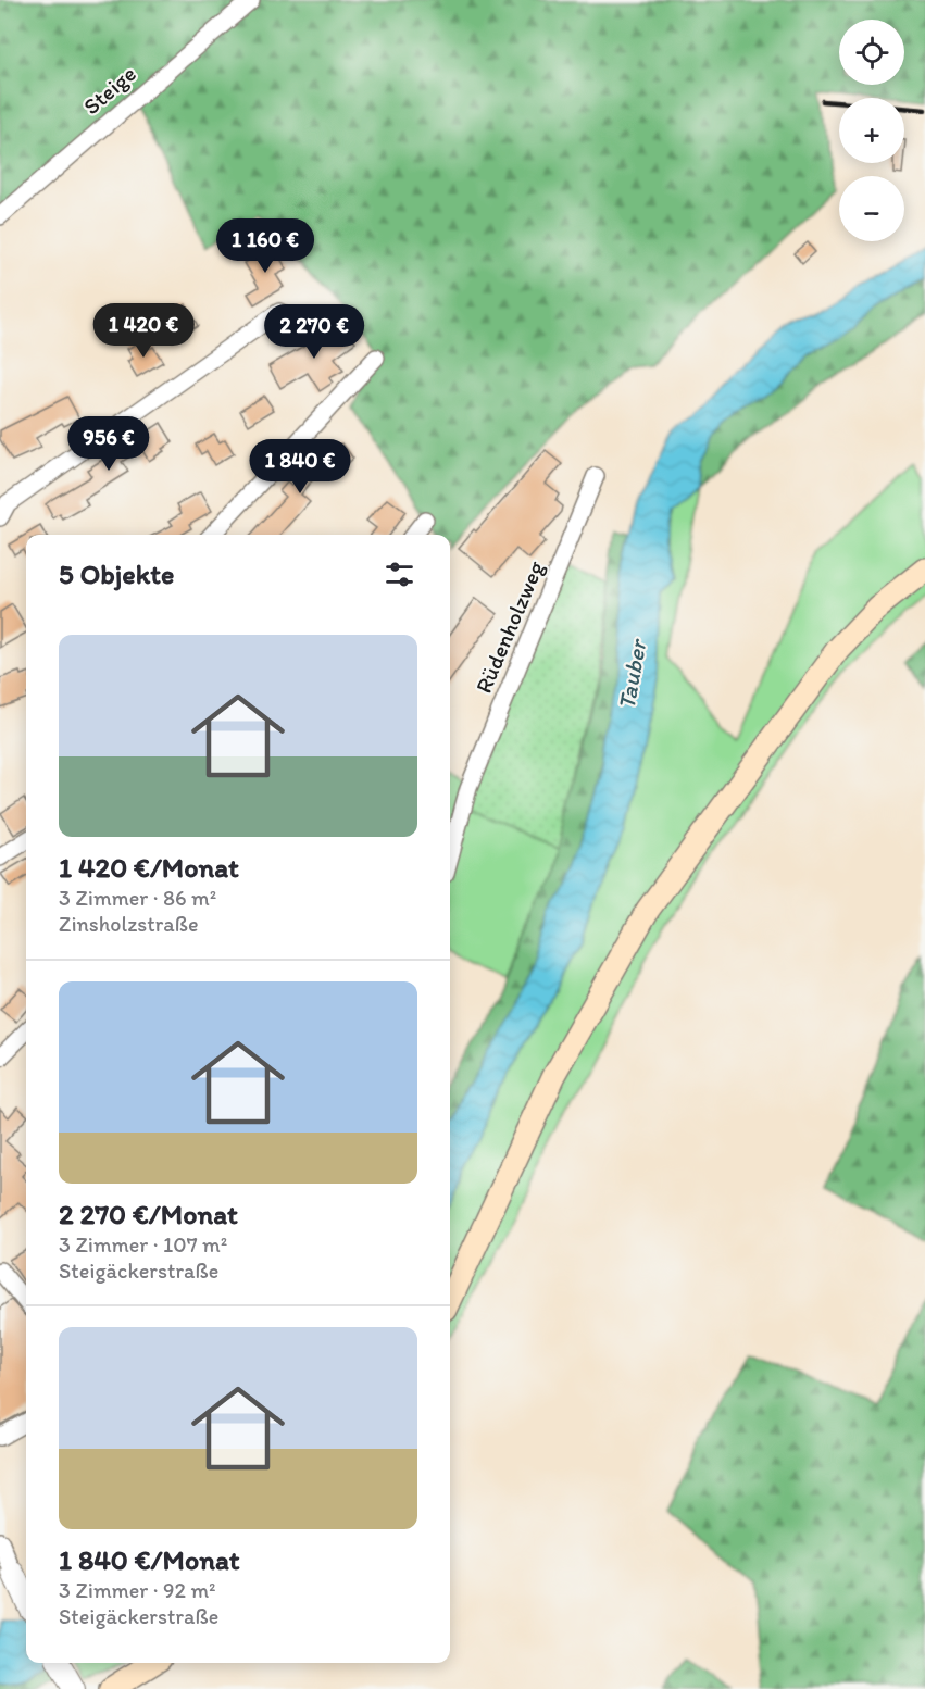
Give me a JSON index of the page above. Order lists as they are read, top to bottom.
{
  "streets": {
    "street": ["Steige", "Rüdenholzweg"]
  },
  "water": ["Tauber"],
  "page": {
    "map_buttons": ["+", "−"],
    "price": [
      "1 160 €",
      "1 420 €",
      "2 270 €",
      "956 €",
      "1 840 €"
    ],
    "heading": "5 Objekte",
    "list": [
      {
        "name": "1 420 €/Monat",
        "note": "3 Zimmer · 86 m² · Zinsholzstraße"
      },
      {
        "name": "2 270 €/Monat",
        "note": "3 Zimmer · 107 m² · Steigäckerstraße"
      },
      {
        "name": "1 840 €/Monat",
        "note": "3 Zimmer · 92 m² · Steigäckerstraße"
      }
    ]
  }
}
